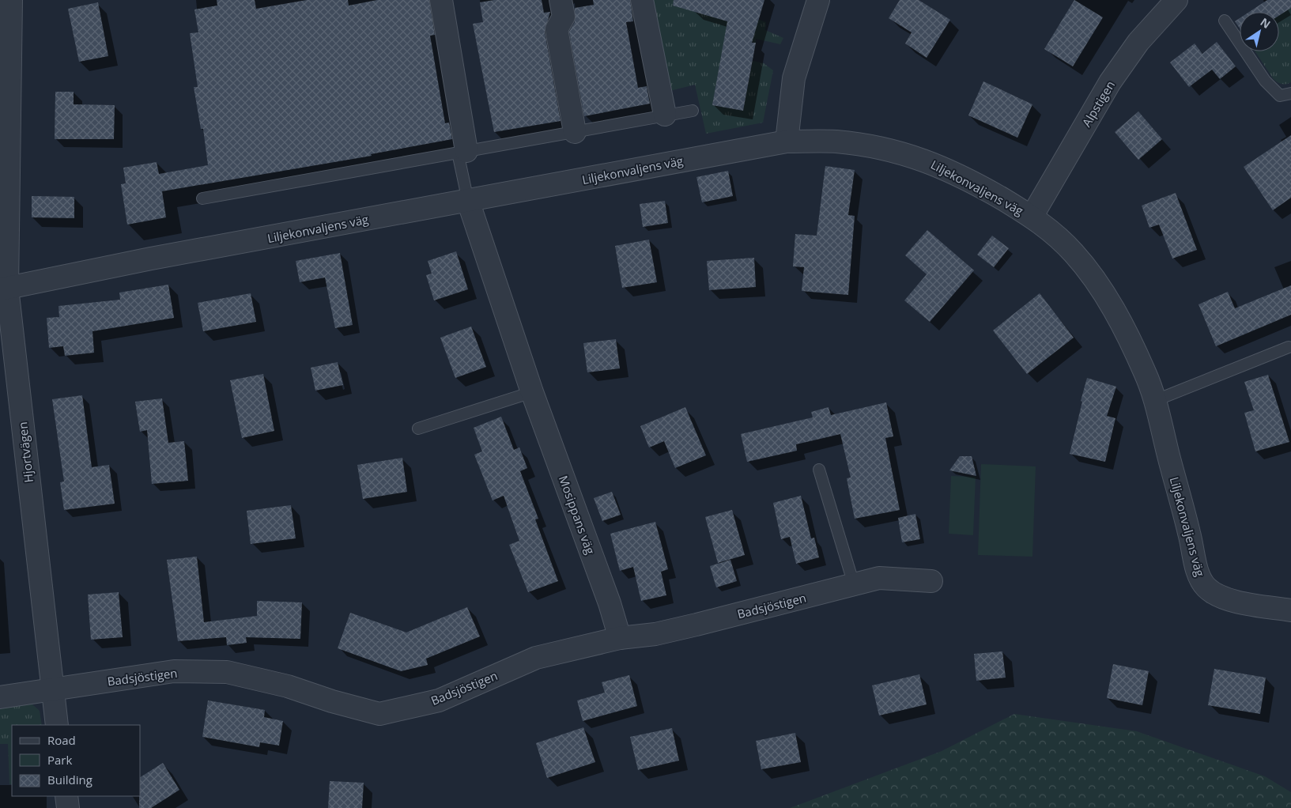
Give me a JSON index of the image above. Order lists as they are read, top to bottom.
{
  "streets": {
    "street": [
      "Alpstigen",
      "Liljekonvaljens väg",
      "Hjortvägen",
      "Mosippans väg",
      "Badsjöstigen"
    ]
  },
  "crossings": [
    ["Alpstigen", "Liljekonvaljens väg"],
    ["Liljekonvaljens väg", "Hjortvägen"],
    ["Liljekonvaljens väg", "Mosippans väg"],
    ["Hjortvägen", "Badsjöstigen"],
    ["Mosippans väg", "Badsjöstigen"]
  ],
  "legend": ["Road", "Park", "Building"],
  "north": "top right"
}
